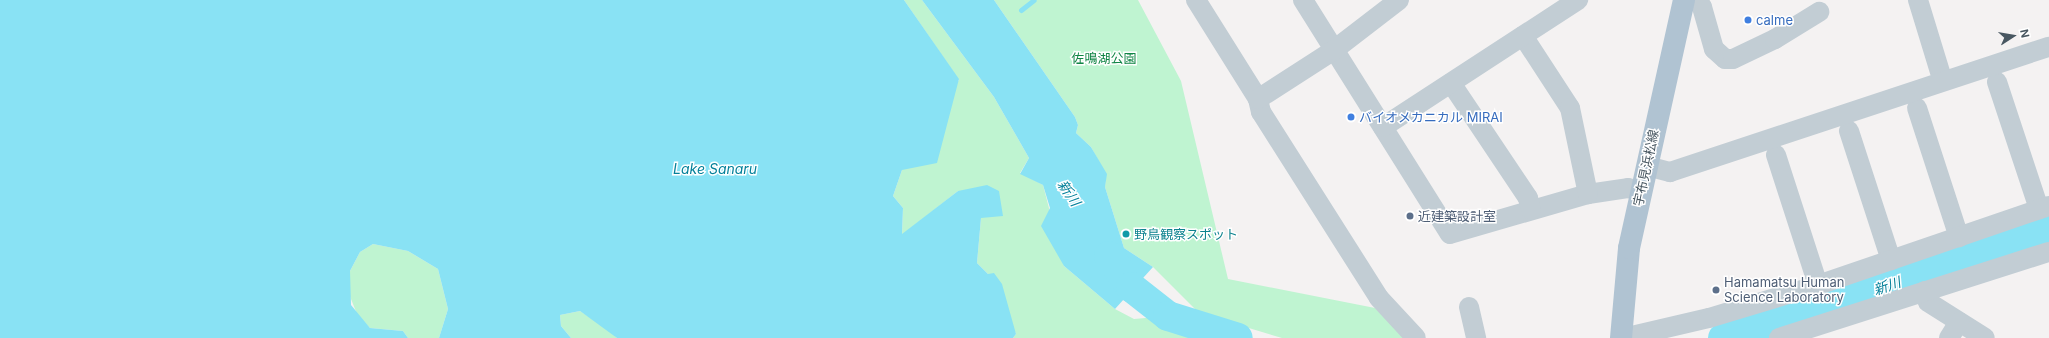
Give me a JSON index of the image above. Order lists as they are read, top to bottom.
{
  "streets": {
    "main road": ["宇布見浜松線"]
  },
  "water": ["Lake Sanaru", "新川"],
  "parks": ["佐鳴湖公園"],
  "places": [
    "calme",
    "バイオメカニカル MIRAI",
    "近建築設計室",
    "野鳥観察スポット",
    "Hamamatsu Human Science Laboratory"
  ],
  "north": "right"
}
